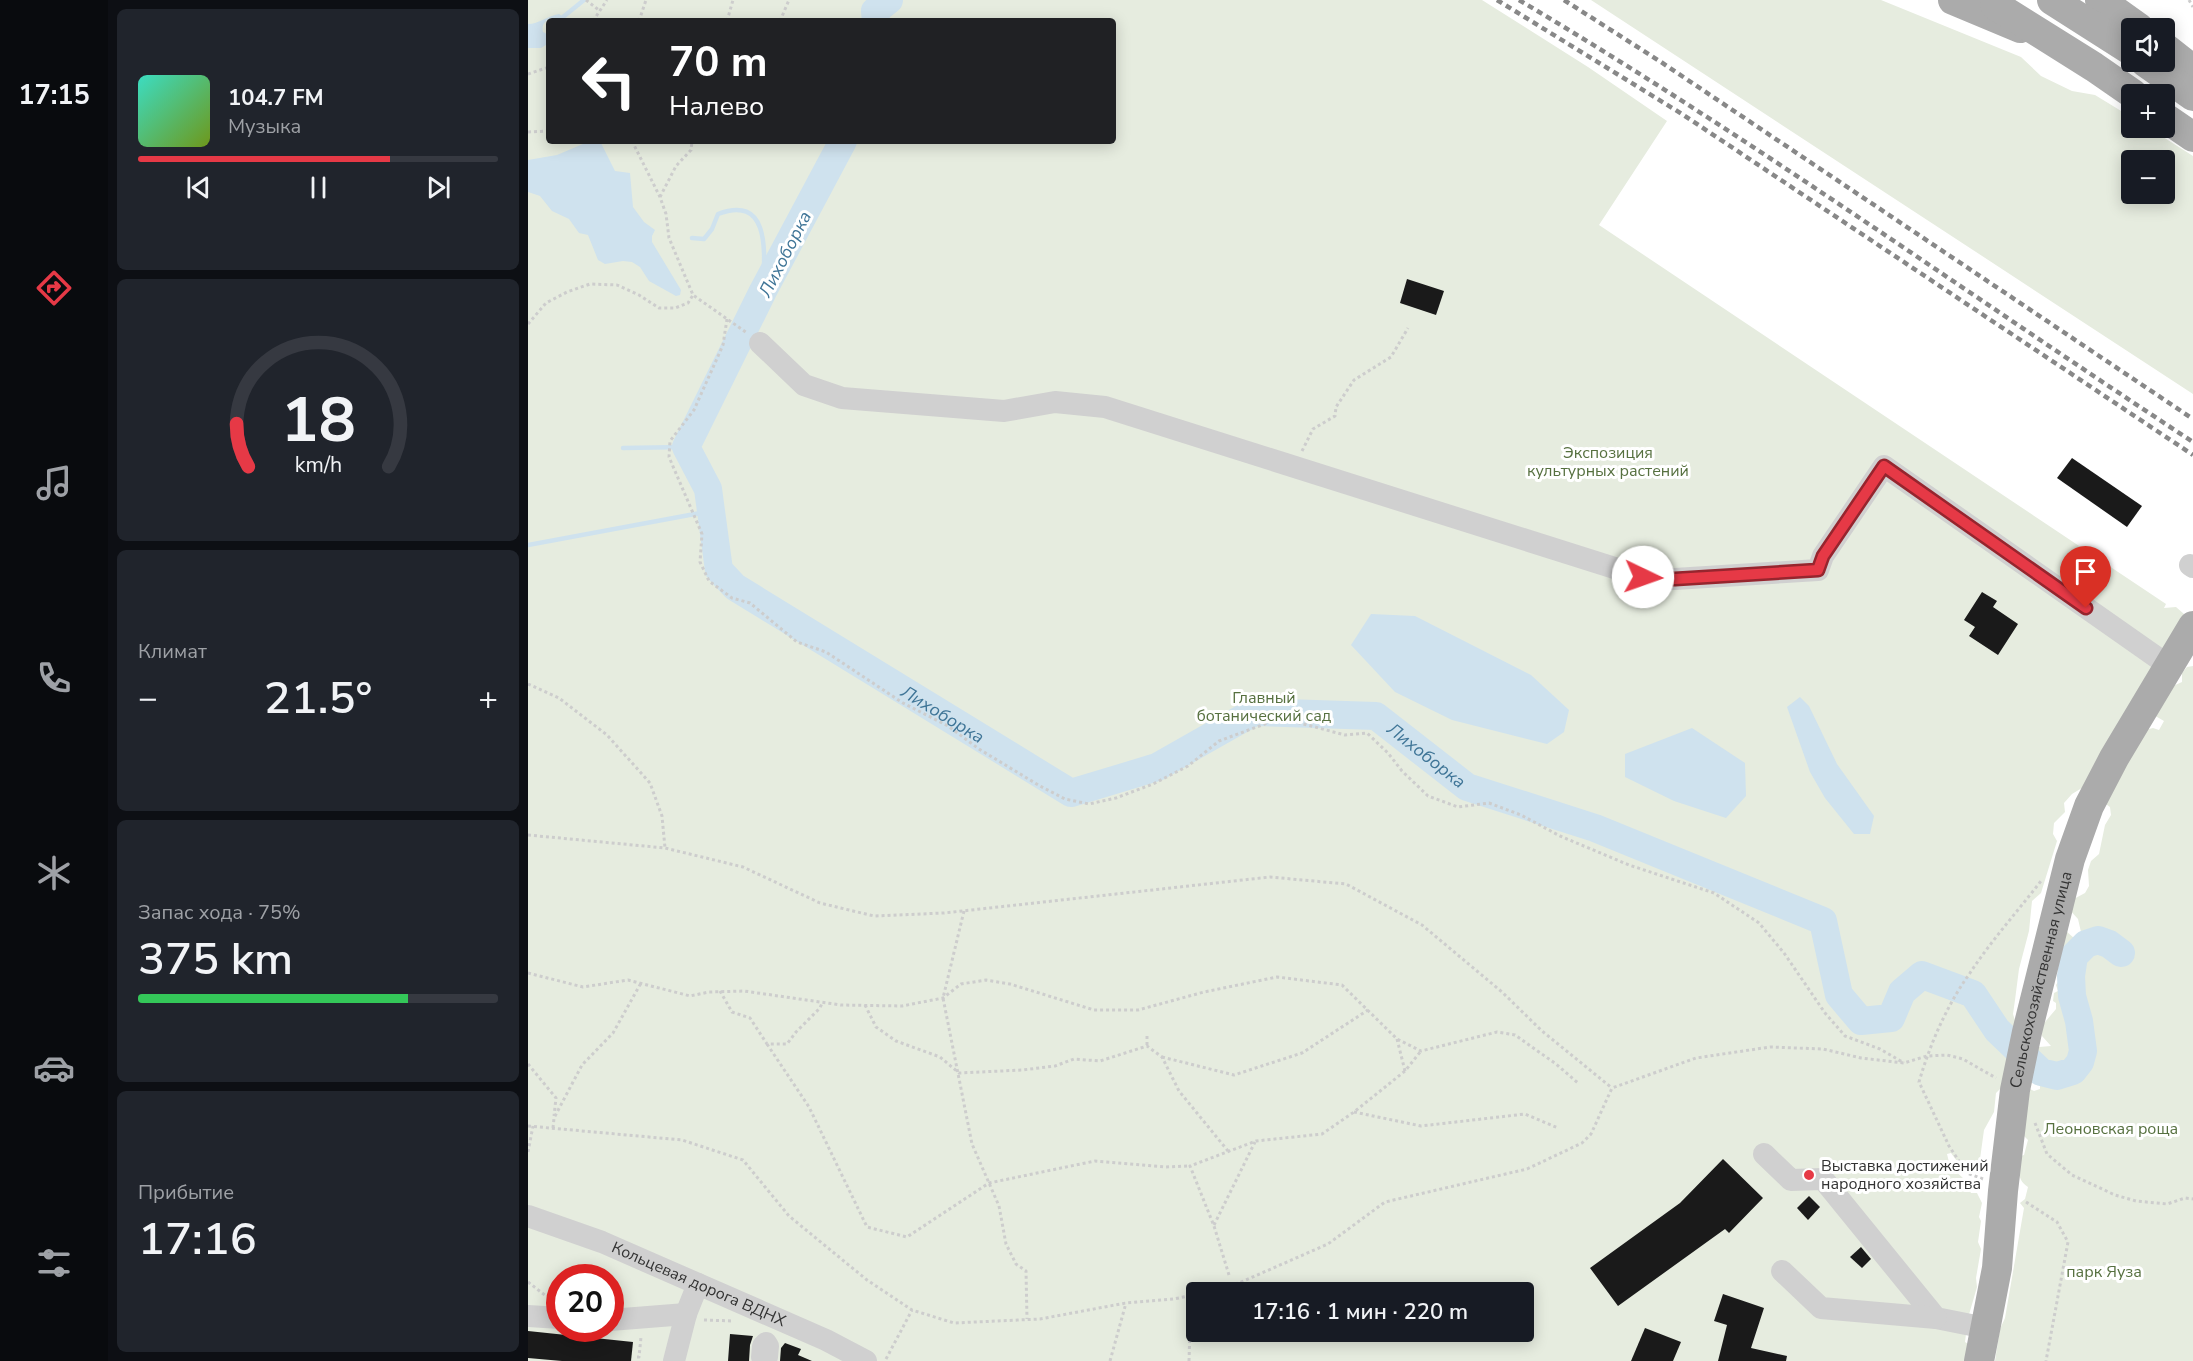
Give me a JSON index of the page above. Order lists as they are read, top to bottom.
{
  "streets": {
    "main road": ["Сельскохозяйственная улица"],
    "street": ["Кольцевая дорога ВДНХ"]
  },
  "water": ["Лихоборка"],
  "parks": [
    "Экспозиция культурных растений",
    "Главный ботанический сад",
    "Леоновская роща",
    "парк Яуза"
  ],
  "places": ["Выставка достижений народного хозяйства"],
  "page": {
    "tabs": "17:15",
    "map_buttons": ["+", "−"],
    "turn": ["70 m", "Налево"],
    "song": ["104.7 FM", "Музыка"],
    "tile": [
      "Климат",
      ["Запас хода · 75%", "375 km"],
      ["Прибытие", "17:16"]
    ],
    "heat": ["−", "21.5°", "+"],
    "limit": "20",
    "trip": "17:16 · 1 мин · 220 m",
    "gauge": ["18", "km/h"]
  }
}
